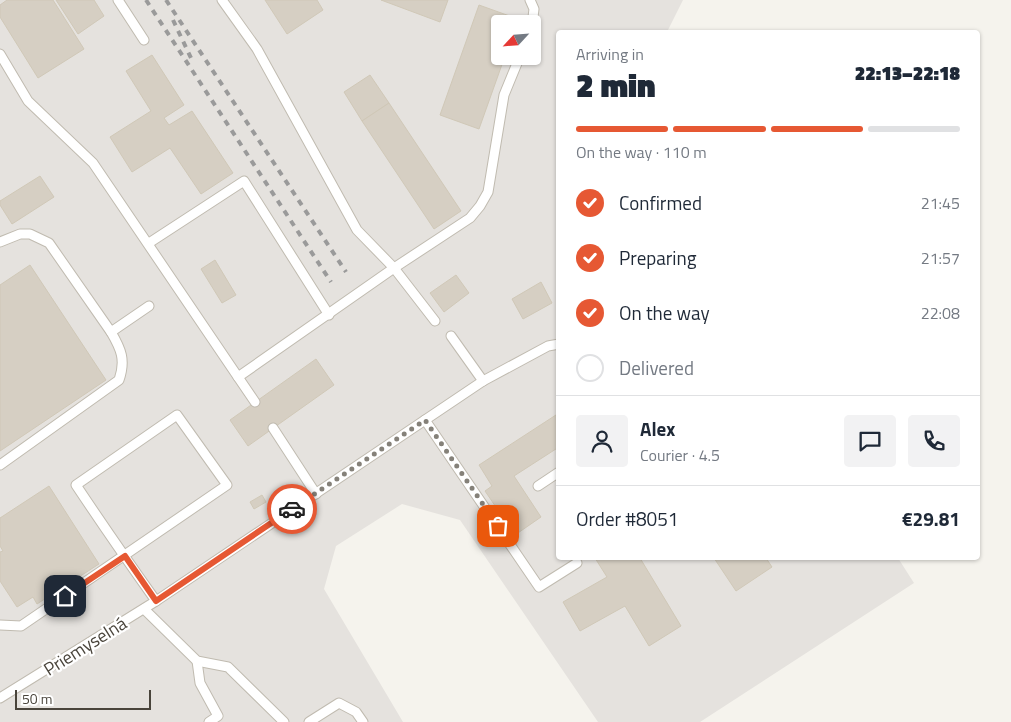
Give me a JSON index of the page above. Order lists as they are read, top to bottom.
{
  "streets": {
    "lane": ["Priemyselná"]
  },
  "scale_bar": "50 m",
  "north": "bottom left",
  "page": {
    "heading": ["2 min", "Arriving in", "22:13–22:18"],
    "panel": [
      "Alex",
      "Courier · 4.5",
      "Order #8051",
      "€29.81"
    ],
    "bar": "On the way · 110 m",
    "list": [
      ["Confirmed", "21:45"],
      ["Preparing", "21:57"],
      ["On the way", "22:08"],
      "Delivered"
    ],
    "scale": "50 m"
  }
}
